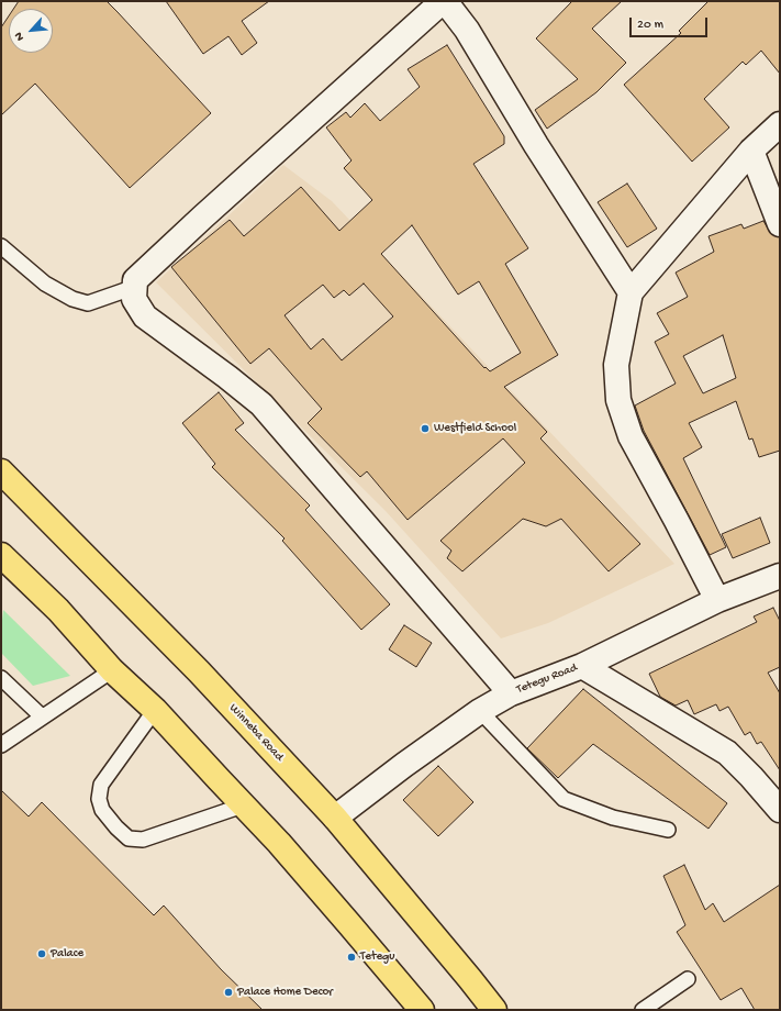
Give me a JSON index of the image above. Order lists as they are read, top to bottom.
{
  "streets": {
    "highway": ["Winneba Road"],
    "street": ["Tetegu Road"]
  },
  "crossings": [
    ["Tetegu Road", "Winneba Road"]
  ],
  "places": [
    "Westfield School",
    "Palace",
    "Tetegu",
    "Palace Home Decor"
  ],
  "scale_bar": "20 m",
  "north": "bottom left"
}
